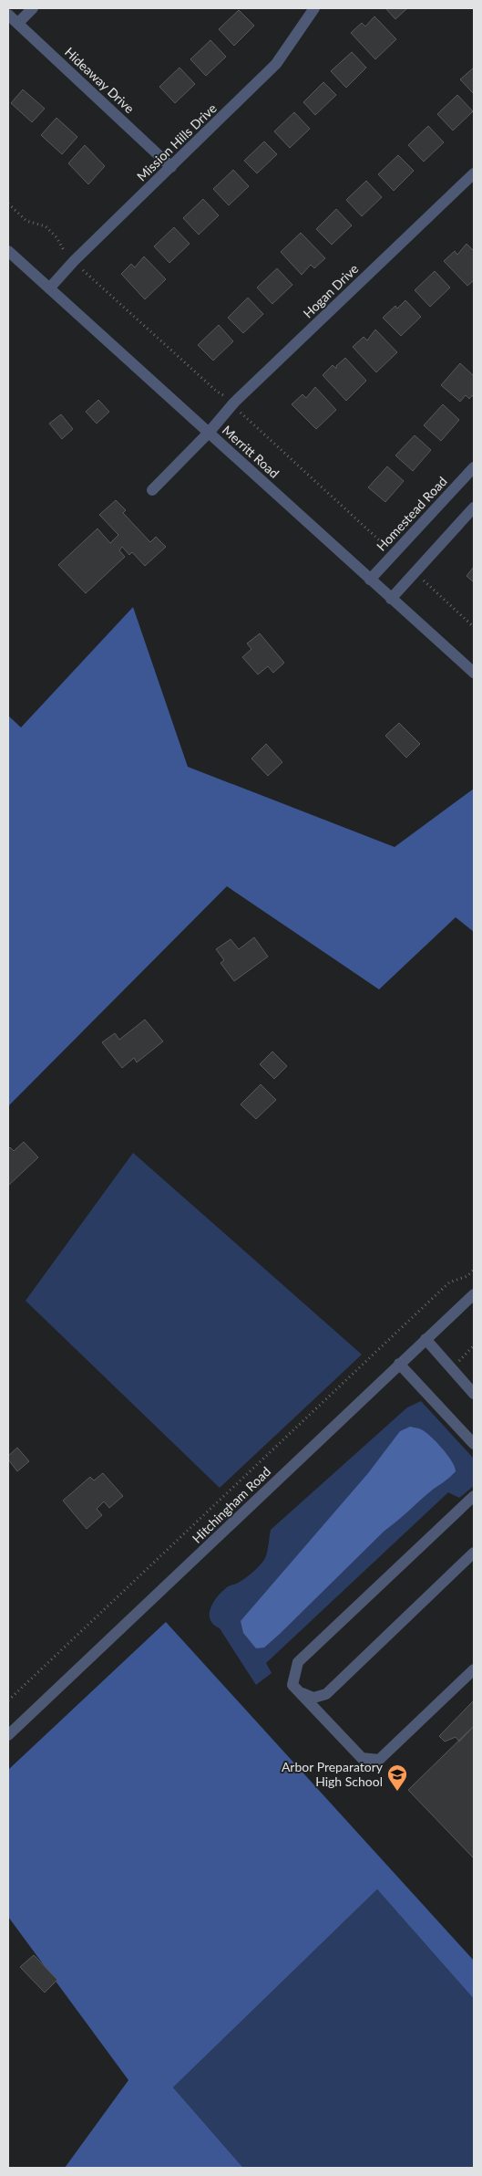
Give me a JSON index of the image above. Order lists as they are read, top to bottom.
{
  "streets": {
    "street": [
      "Hideaway Drive",
      "Mission Hills Drive",
      "Hogan Drive",
      "Merritt Road",
      "Homestead Road",
      "Hitchingham Road"
    ]
  },
  "crossings": [
    ["Hideaway Drive", "Mission Hills Drive"],
    ["Mission Hills Drive", "Merritt Road"],
    ["Hogan Drive", "Merritt Road"],
    ["Merritt Road", "Homestead Road"]
  ],
  "places": {
    "school or university": ["Arbor Preparatory High School"]
  }
}
